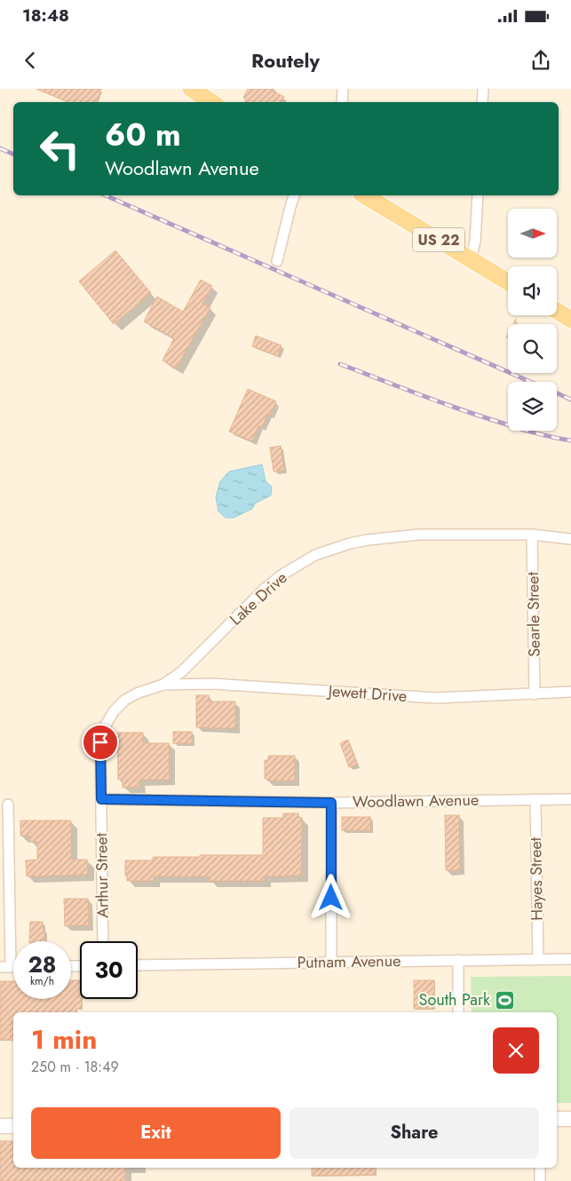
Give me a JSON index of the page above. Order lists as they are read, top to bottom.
{
  "streets": {
    "main road": ["US 22"],
    "street": [
      "Lake Drive",
      "Searle Street",
      "Jewett Drive",
      "Woodlawn Avenue",
      "Arthur Street",
      "Hayes Street",
      "Putnam Avenue"
    ]
  },
  "crossings": [
    ["Lake Drive", "Searle Street"],
    ["Lake Drive", "Jewett Drive"],
    ["Lake Drive", "Woodlawn Avenue"],
    ["Lake Drive", "Arthur Street"],
    ["Searle Street", "Jewett Drive"],
    ["Woodlawn Avenue", "Arthur Street"],
    ["Woodlawn Avenue", "Hayes Street"],
    ["Hayes Street", "Putnam Avenue"]
  ],
  "places": {
    "sports": ["South Park"]
  },
  "north": "right",
  "page": {
    "status": "18:48",
    "header": "Routely",
    "turn": ["60 m", "Woodlawn Avenue"],
    "speed": "28 km/h",
    "limit": "30",
    "heading": ["1 min", "250 m · 18:49"],
    "buttons": ["Exit", "Share"]
  }
}
